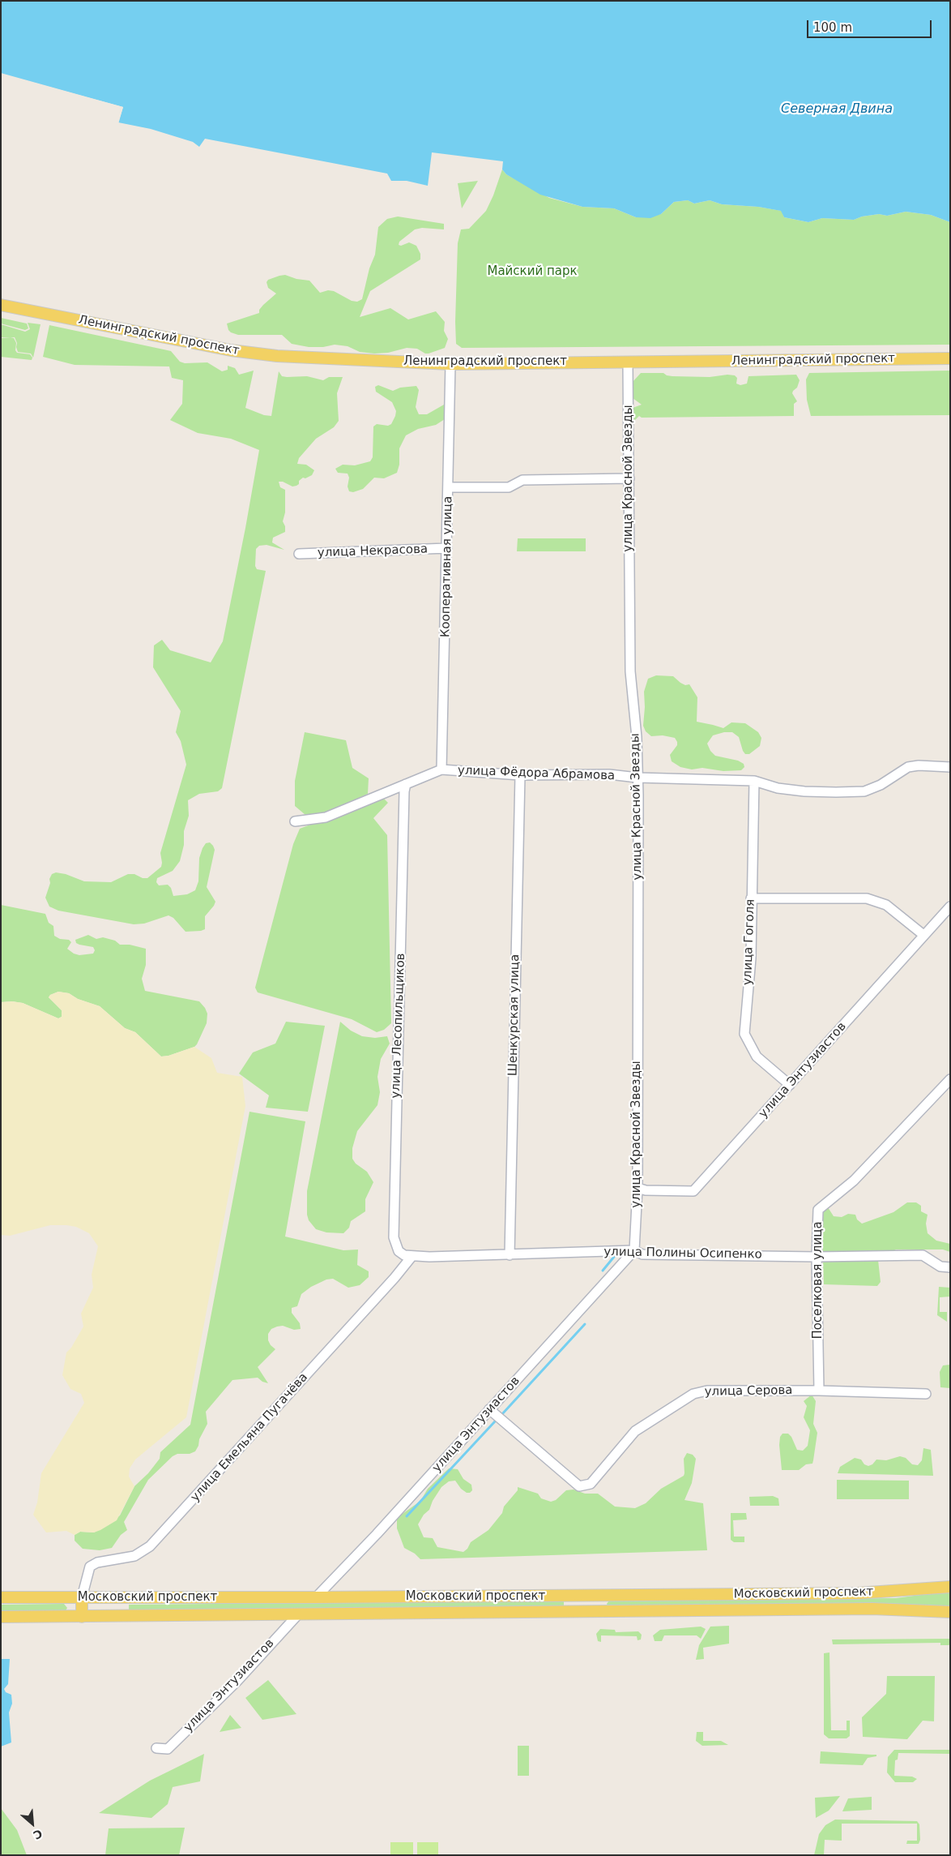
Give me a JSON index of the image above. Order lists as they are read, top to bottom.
{
  "streets": {
    "main road": ["Ленинградский проспект", "Московский проспект"],
    "street": [
      "улица Красной Звезды",
      "улица Некрасова",
      "Кооперативная улица",
      "улица Фёдора Абрамова",
      "улица Гоголя",
      "Шенкурская улица",
      "улица Лесопильщиков",
      "улица Энтузиастов",
      "улица Полины Осипенко",
      "Поселковая улица",
      "улица Серова",
      "улица Емельяна Пугачёва"
    ]
  },
  "crossings": [
    ["Ленинградский проспект", "улица Красной Звезды"],
    ["Ленинградский проспект", "Кооперативная улица"],
    ["улица Красной Звезды", "улица Фёдора Абрамова"],
    ["улица Красной Звезды", "улица Энтузиастов"],
    ["улица Красной Звезды", "улица Полины Осипенко"],
    ["улица Некрасова", "Кооперативная улица"],
    ["Кооперативная улица", "улица Фёдора Абрамова"],
    ["улица Фёдора Абрамова", "улица Гоголя"],
    ["улица Фёдора Абрамова", "Шенкурская улица"],
    ["улица Фёдора Абрамова", "улица Лесопильщиков"],
    ["улица Гоголя", "улица Энтузиастов"],
    ["Шенкурская улица", "улица Полины Осипенко"],
    ["улица Лесопильщиков", "улица Полины Осипенко"],
    ["улица Лесопильщиков", "улица Емельяна Пугачёва"],
    ["улица Энтузиастов", "улица Полины Осипенко"],
    ["улица Энтузиастов", "улица Серова"],
    ["улица Энтузиастов", "Московский проспект"],
    ["улица Полины Осипенко", "Поселковая улица"],
    ["улица Полины Осипенко", "улица Емельяна Пугачёва"],
    ["Поселковая улица", "улица Серова"],
    ["улица Емельяна Пугачёва", "Московский проспект"]
  ],
  "water": ["Северная Двина"],
  "parks": ["Майский парк"],
  "scale_bar": "100 m",
  "north": "bottom right"
}
